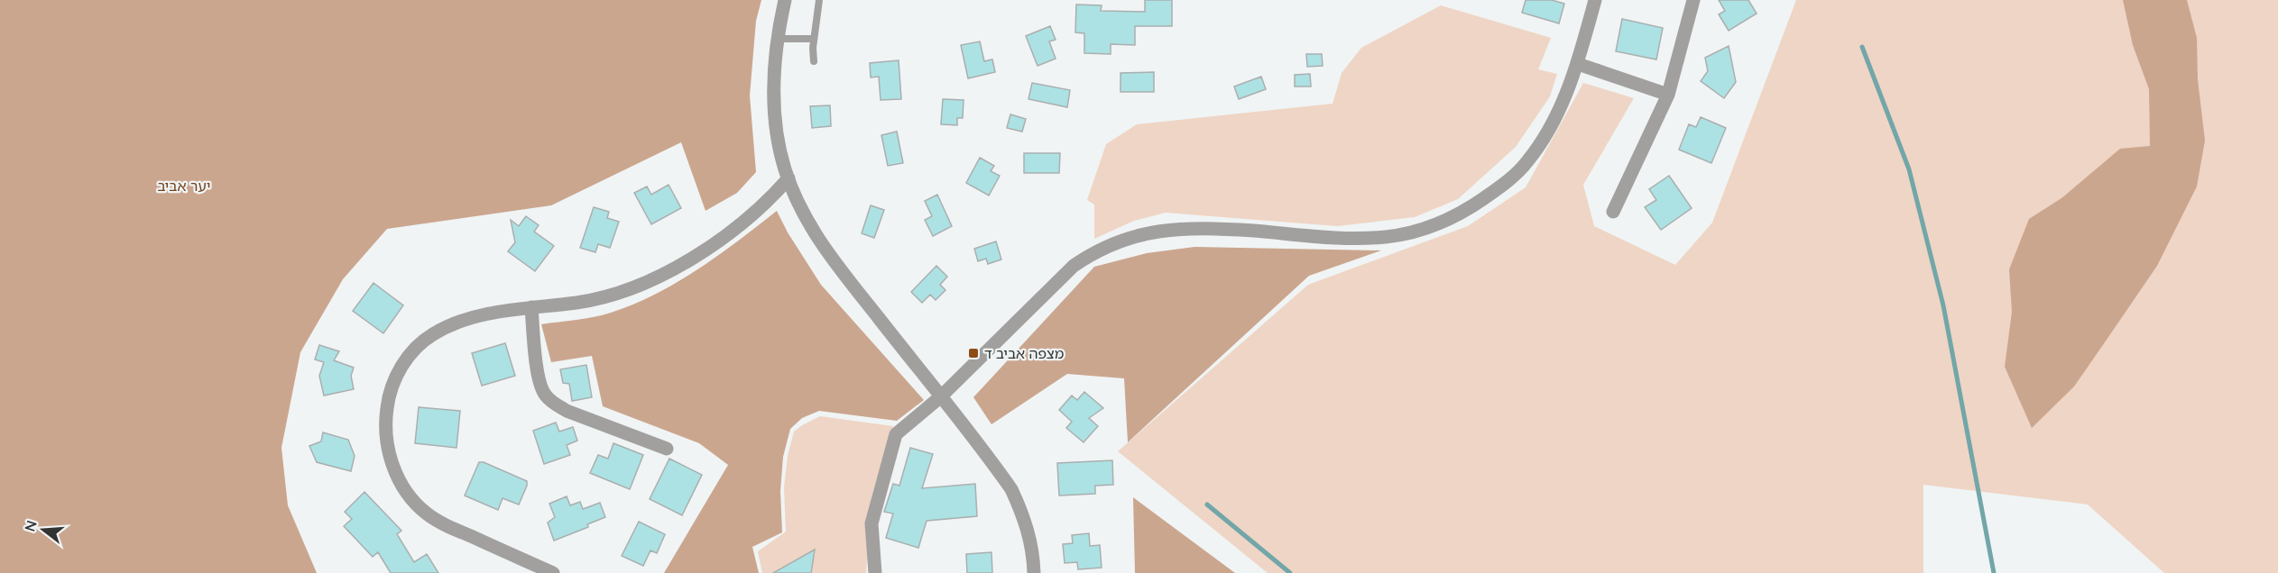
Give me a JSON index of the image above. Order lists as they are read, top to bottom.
{
  "parks": ["יער אביב"],
  "places": {
    "transit": ["מצפה אביב ד"]
  },
  "north": "left"
}
